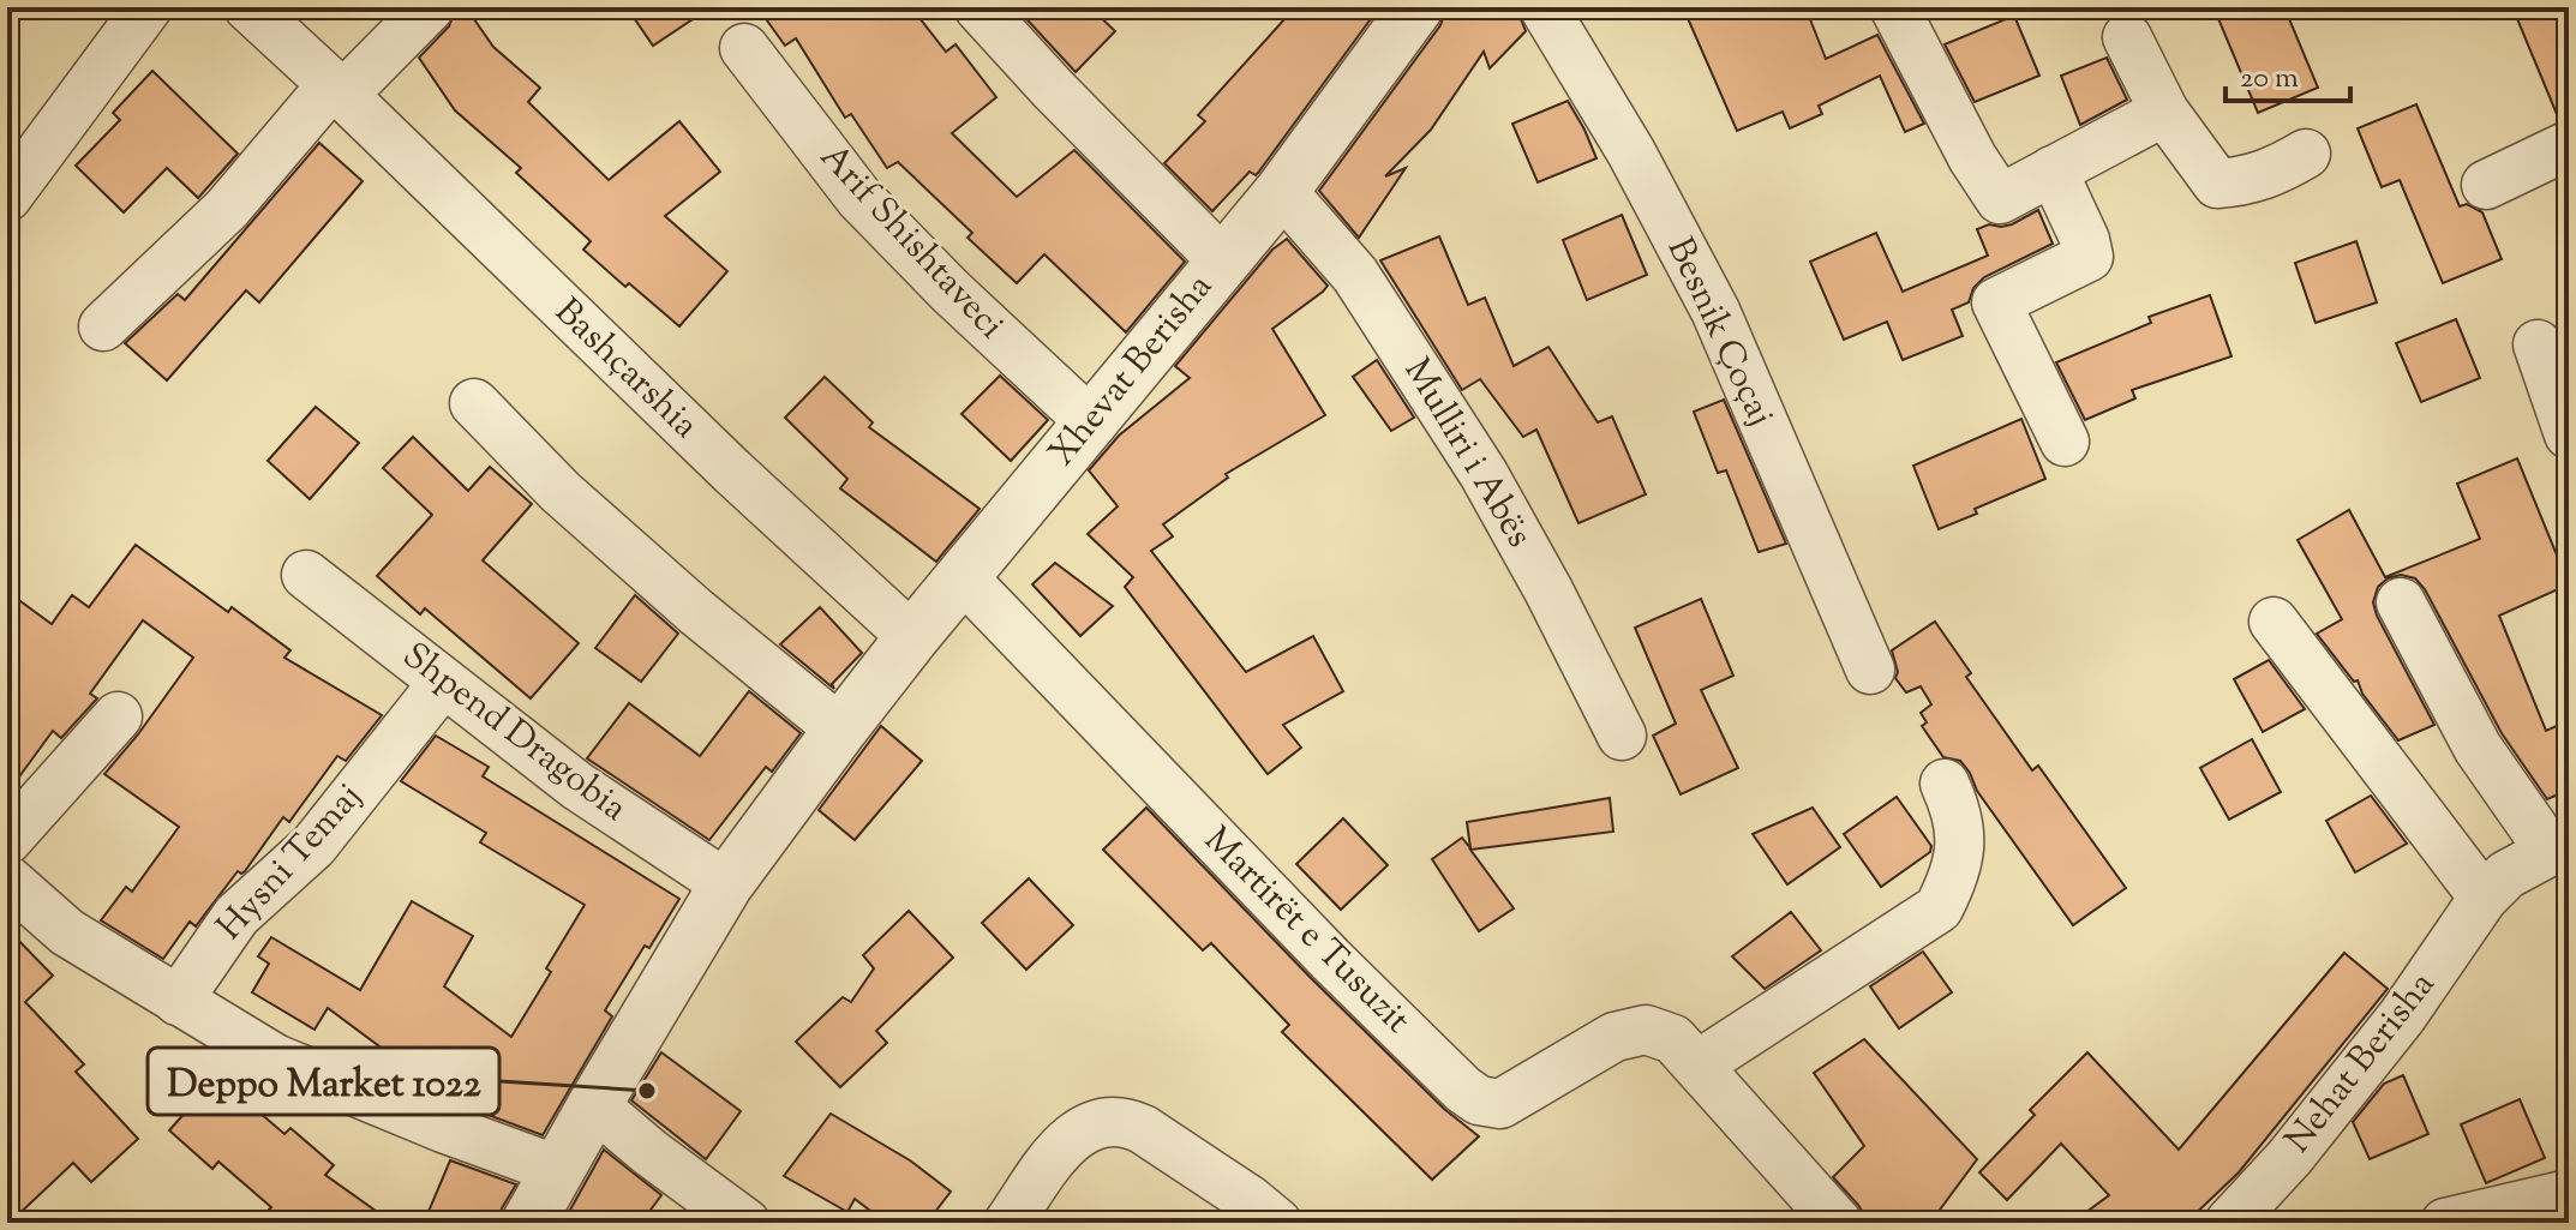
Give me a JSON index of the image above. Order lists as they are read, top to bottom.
{
  "streets": {
    "street": [
      "Arif Shishtaveci",
      "Besnik Çoçaj",
      "Bashçarshia",
      "Xhevat Berisha",
      "Mulliri i Abës",
      "Shpend Dragobia",
      "Hysni Temaj",
      "Martirët e Tusuzit",
      "Nehat Berisha"
    ]
  },
  "crossings": [
    ["Arif Shishtaveci", "Xhevat Berisha"],
    ["Bashçarshia", "Xhevat Berisha"],
    ["Xhevat Berisha", "Mulliri i Abës"],
    ["Xhevat Berisha", "Shpend Dragobia"],
    ["Xhevat Berisha", "Martirët e Tusuzit"],
    ["Shpend Dragobia", "Hysni Temaj"]
  ],
  "places": ["Deppo Market 1022"],
  "scale_bar": "20 m"
}
